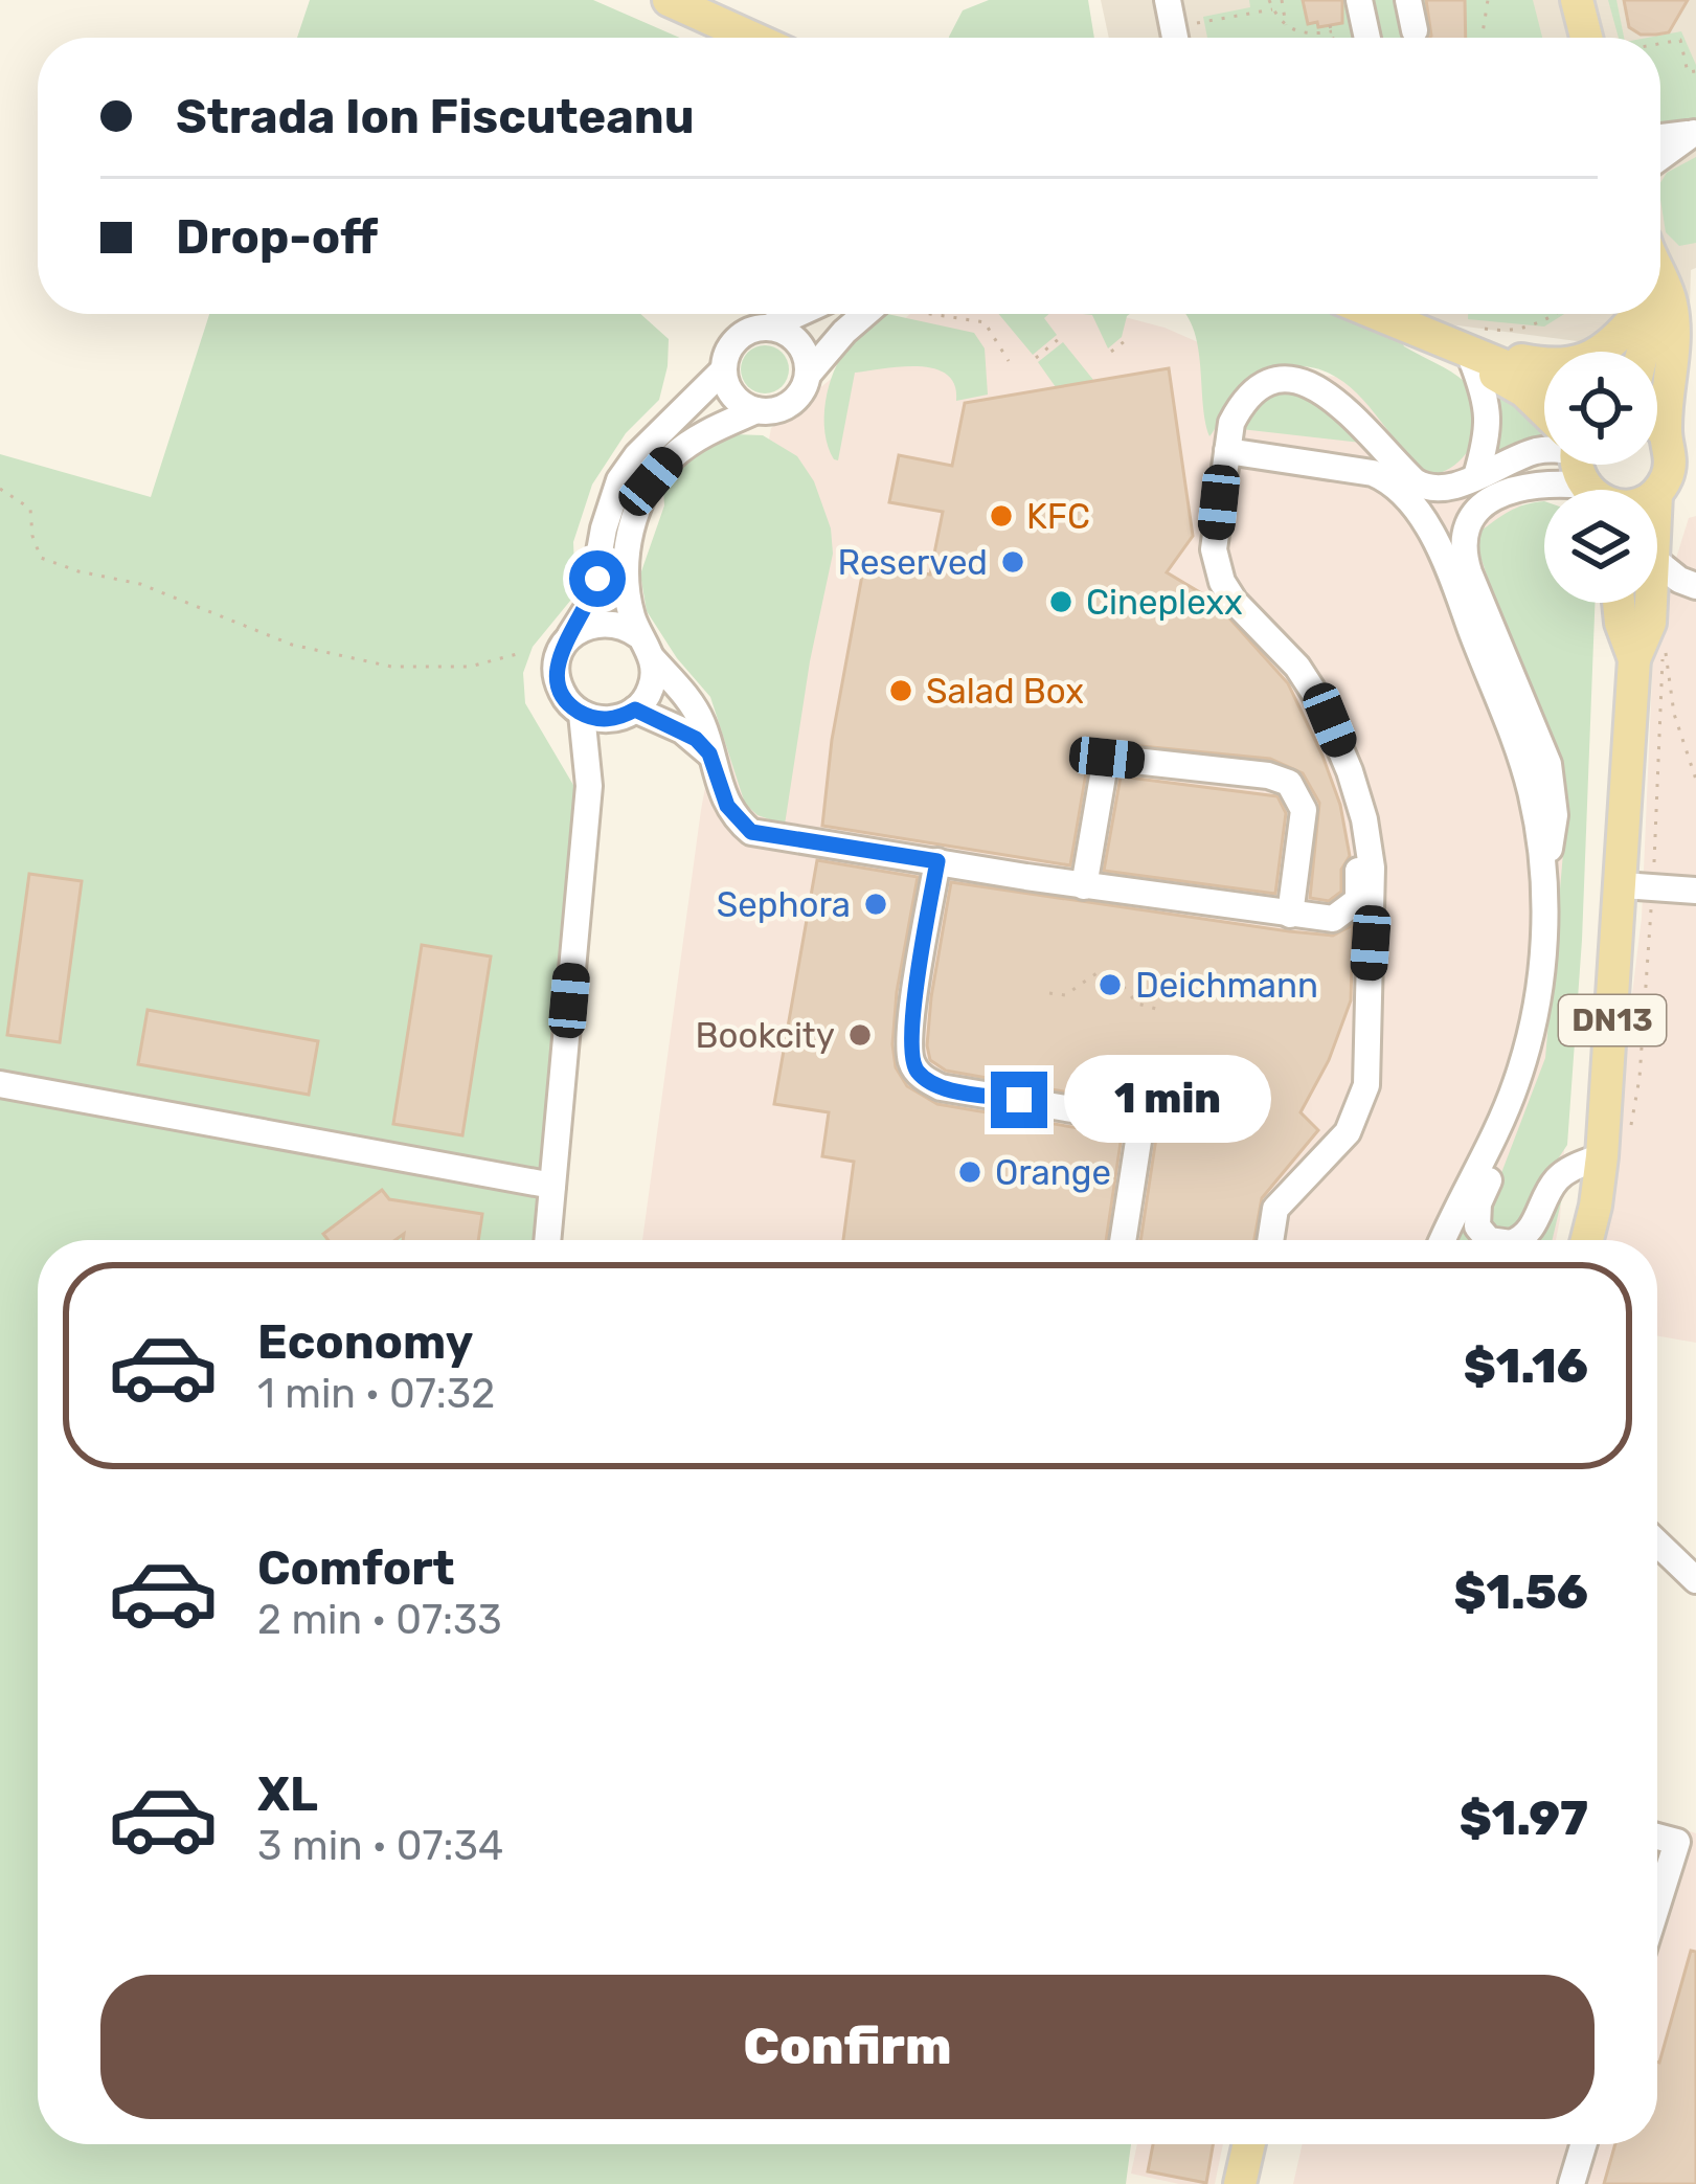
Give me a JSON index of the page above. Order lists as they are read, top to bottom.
{
  "streets": {
    "main road": ["DN13"]
  },
  "places": [
    "KFC",
    "Reserved",
    "Cineplexx",
    "Salad Box",
    "Sephora",
    "Deichmann",
    "Bookcity",
    "Orange"
  ],
  "page": {
    "banner": ["Strada Ion Fiscuteanu", "Drop-off"],
    "bubble": "1 min",
    "list": [
      {
        "name": "Economy",
        "note": "1 min · 07:32",
        "value": "$1.16"
      },
      {
        "name": "Comfort",
        "note": "2 min · 07:33",
        "value": "$1.56"
      },
      {
        "name": "XL",
        "note": "3 min · 07:34",
        "value": "$1.97"
      }
    ],
    "buttons": "Confirm"
  }
}
